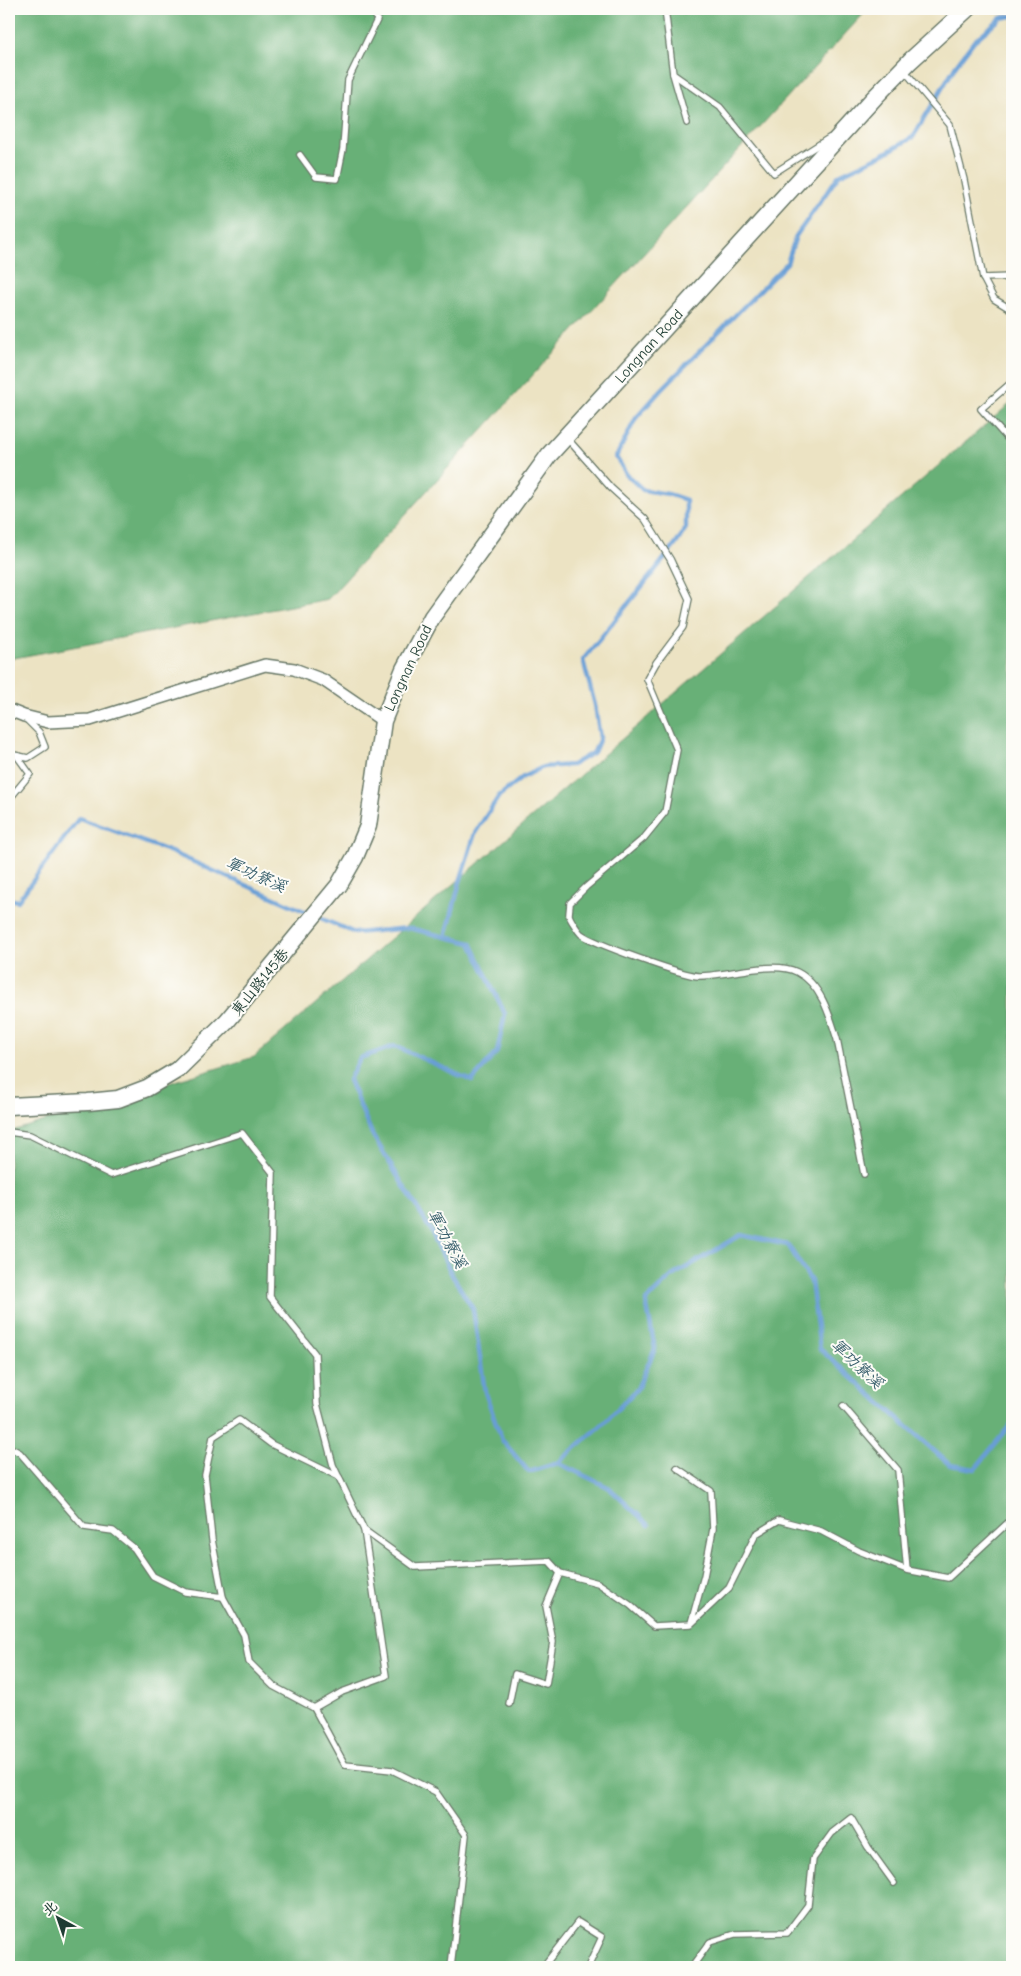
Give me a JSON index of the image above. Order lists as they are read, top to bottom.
{
  "streets": {
    "street": ["Longnan Road", "東山路145巷"]
  },
  "crossings": [
    ["Longnan Road", "東山路145巷"]
  ],
  "water": ["軍功寮溪"],
  "north": "top left"
}
